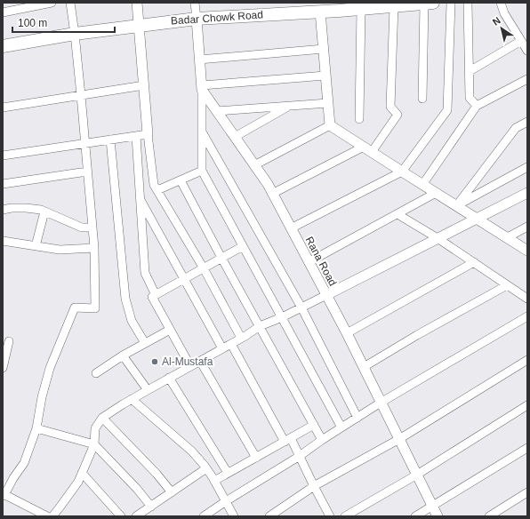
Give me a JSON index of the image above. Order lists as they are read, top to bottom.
{
  "streets": {
    "main road": ["Badar Chowk Road"],
    "street": ["Rana Road"]
  },
  "crossings": [
    ["Badar Chowk Road", "Rana Road"]
  ],
  "places": ["Al-Mustafa"],
  "scale_bar": "100 m",
  "north": "top left"
}
